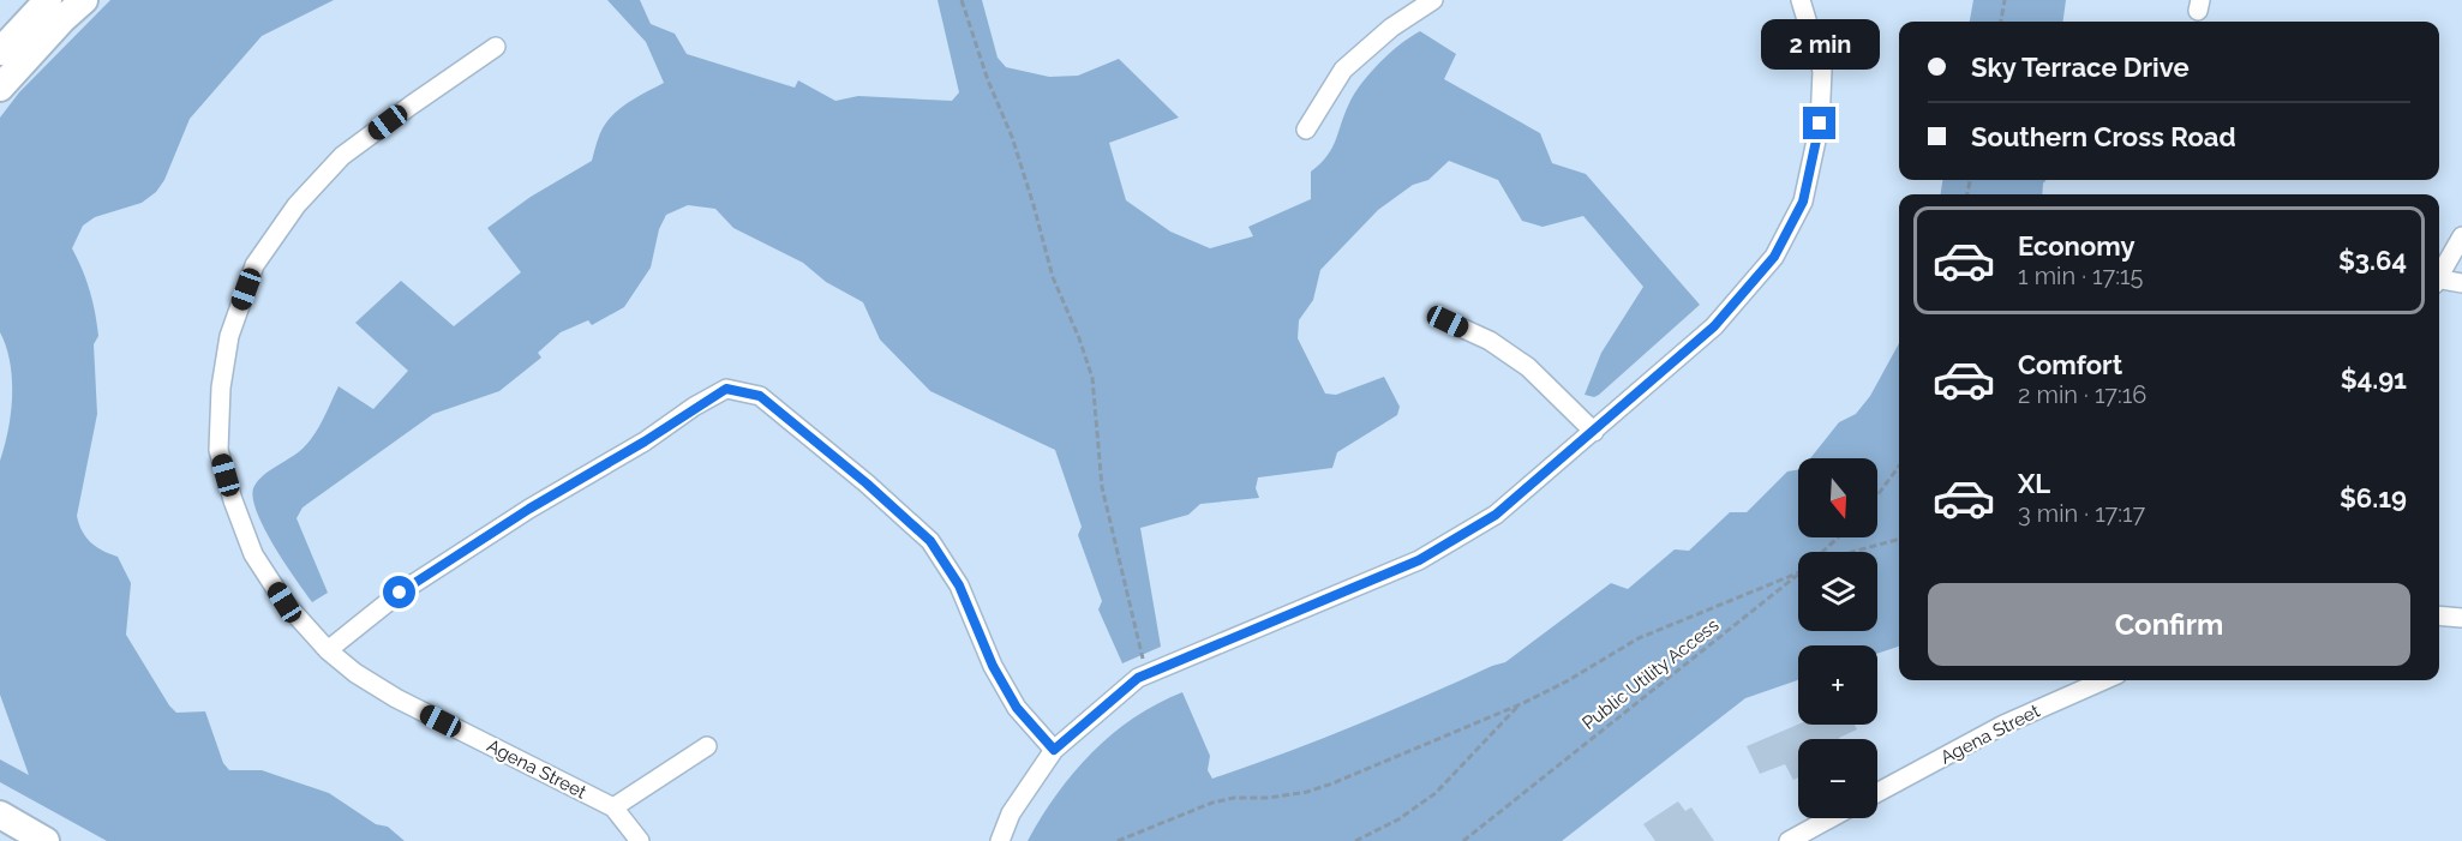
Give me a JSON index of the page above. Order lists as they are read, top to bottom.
{
  "streets": {
    "street": ["Agena Street"],
    "path": ["Public Utility Access"]
  },
  "north": "bottom",
  "page": {
    "bubble": "2 min",
    "banner": ["Sky Terrace Drive", "Southern Cross Road"],
    "list": [
      {
        "name": "Economy",
        "note": "1 min · 17:15",
        "value": "$3.64"
      },
      {
        "name": "Comfort",
        "note": "2 min · 17:16",
        "value": "$4.91"
      },
      {
        "name": "XL",
        "note": "3 min · 17:17",
        "value": "$6.19"
      }
    ],
    "map_buttons": ["+", "−"],
    "buttons": "Confirm"
  }
}
